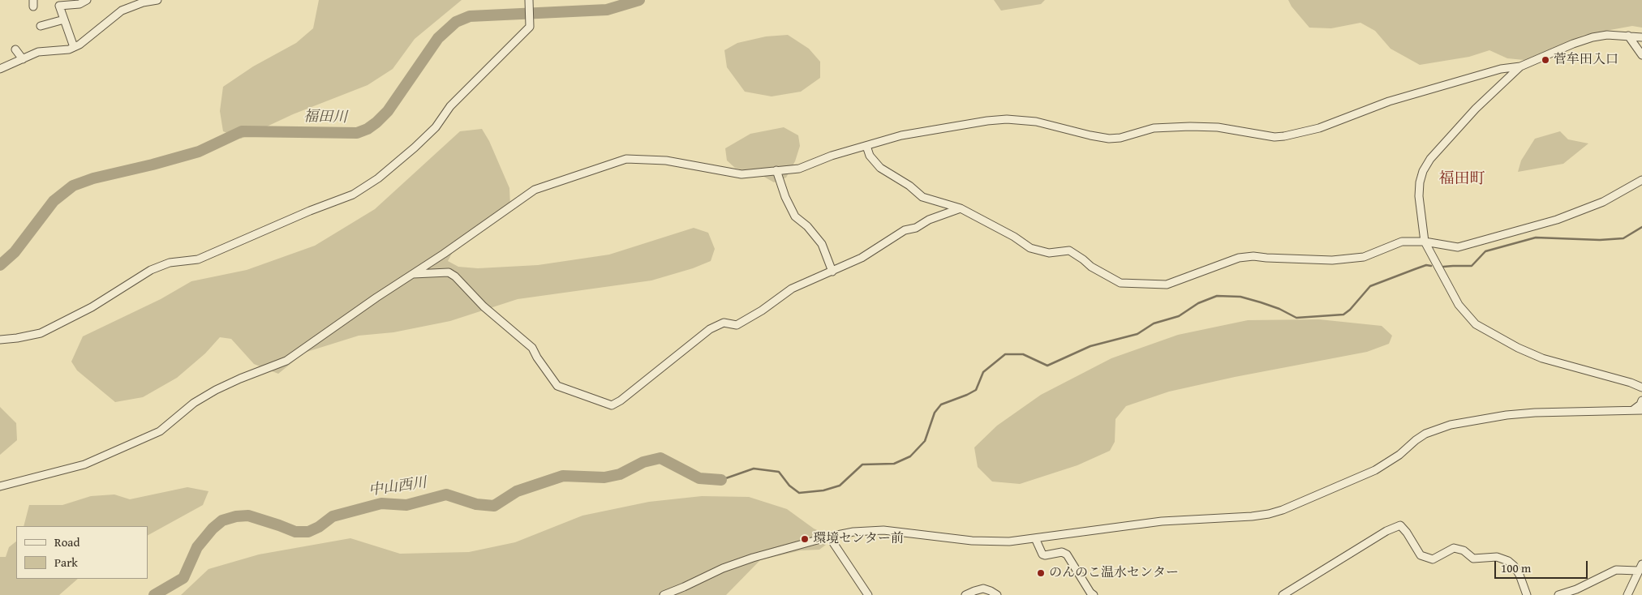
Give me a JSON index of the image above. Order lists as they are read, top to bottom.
{
  "districts": ["福田町"],
  "water": ["福田川", "中山西川"],
  "places": ["菅牟田入口", "環境センター前", "のんのこ温水センター"],
  "legend": ["Road", "Park"],
  "scale_bar": "100 m"
}
